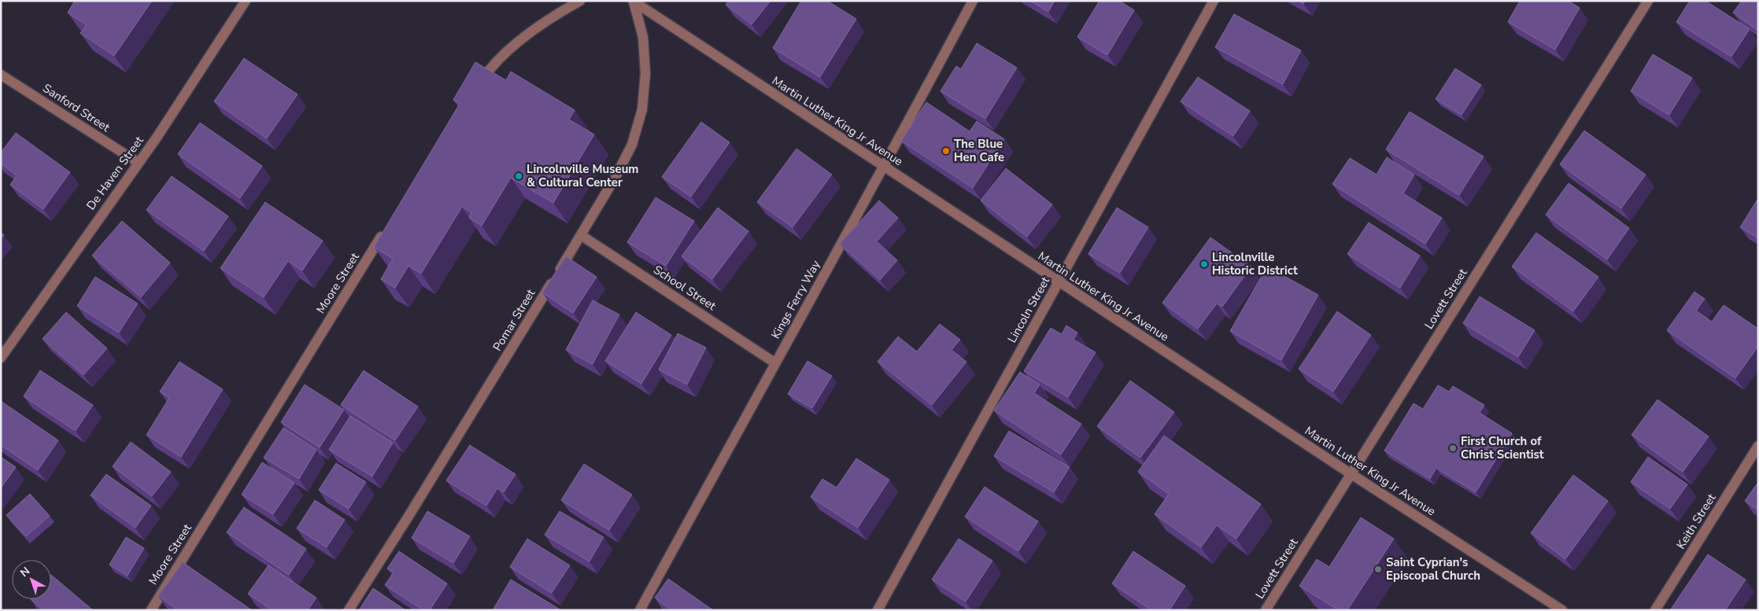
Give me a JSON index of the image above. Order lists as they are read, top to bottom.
{
  "streets": {
    "street": [
      "Sanford Street",
      "Martin Luther King Jr Avenue",
      "De Haven Street",
      "Moore Street",
      "School Street",
      "Lovett Street",
      "Kings Ferry Way",
      "Lincoln Street",
      "Pomar Street",
      "Keith Street"
    ]
  },
  "crossings": [
    ["Sanford Street", "De Haven Street"],
    ["Martin Luther King Jr Avenue", "Lovett Street"],
    ["Martin Luther King Jr Avenue", "Kings Ferry Way"],
    ["Martin Luther King Jr Avenue", "Lincoln Street"],
    ["Martin Luther King Jr Avenue", "Pomar Street"],
    ["School Street", "Kings Ferry Way"],
    ["School Street", "Pomar Street"]
  ],
  "places": [
    "The Blue Hen Cafe",
    "Lincolnville Museum & Cultural Center",
    "Lincolnville Historic District",
    "First Church of Christ Scientist",
    "Saint Cyprian's Episcopal Church"
  ],
  "north": "top left"
}
